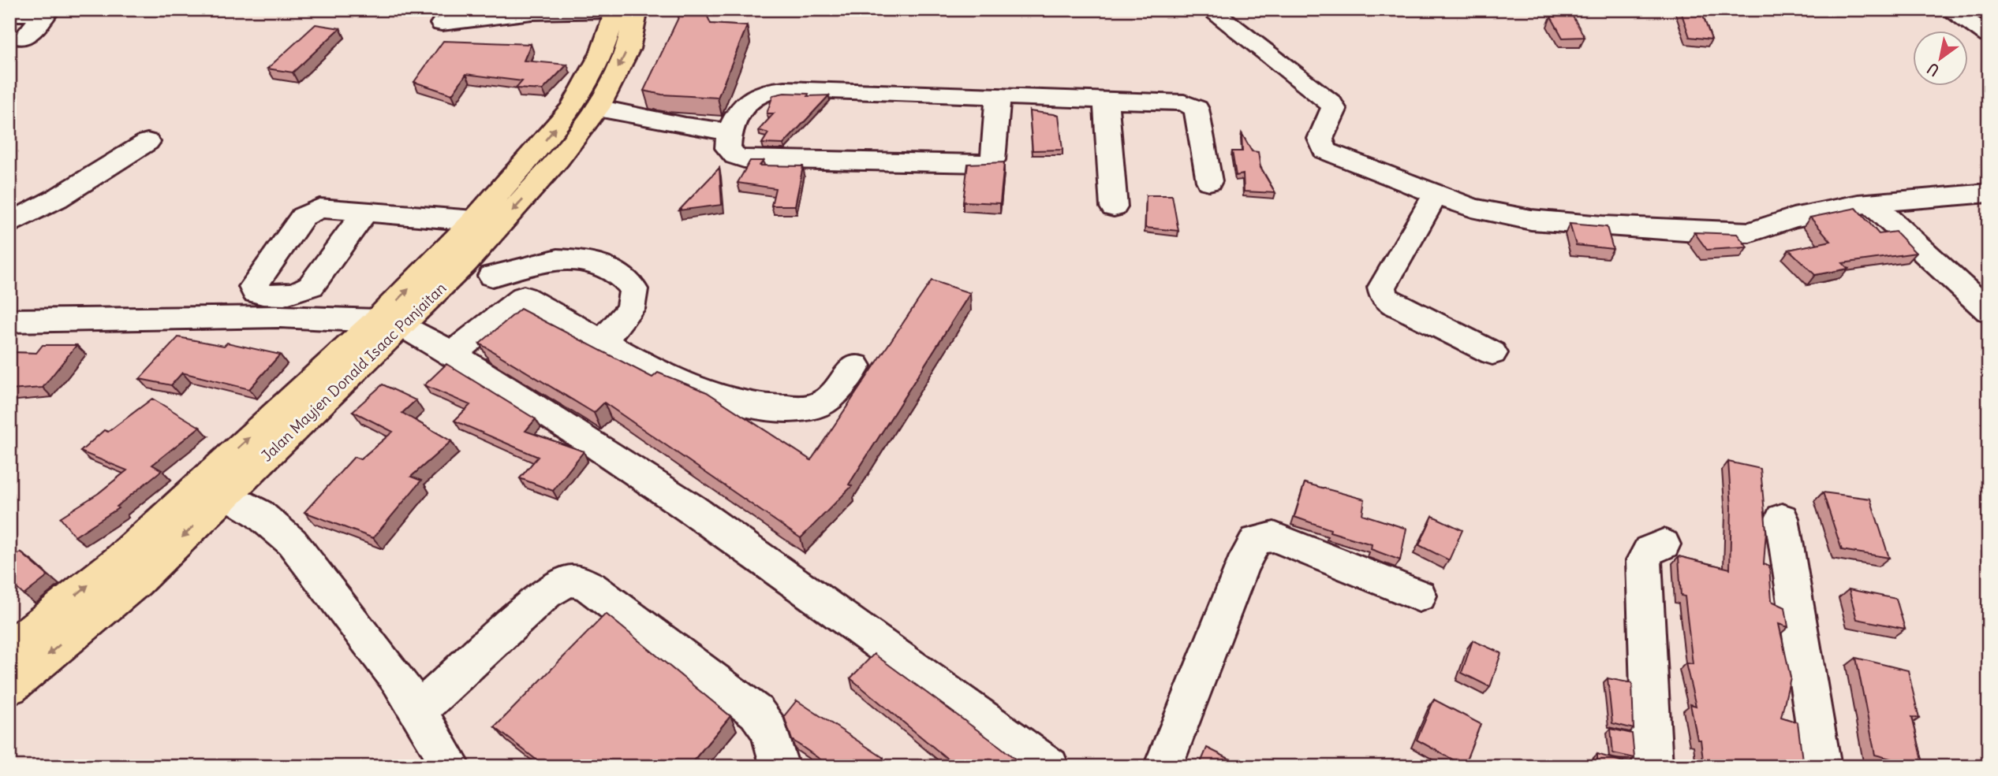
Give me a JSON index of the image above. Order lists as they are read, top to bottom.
{
  "streets": {
    "highway": ["Jalan Mayjen Donald Isaac Panjaitan"]
  },
  "north": "bottom left"
}
